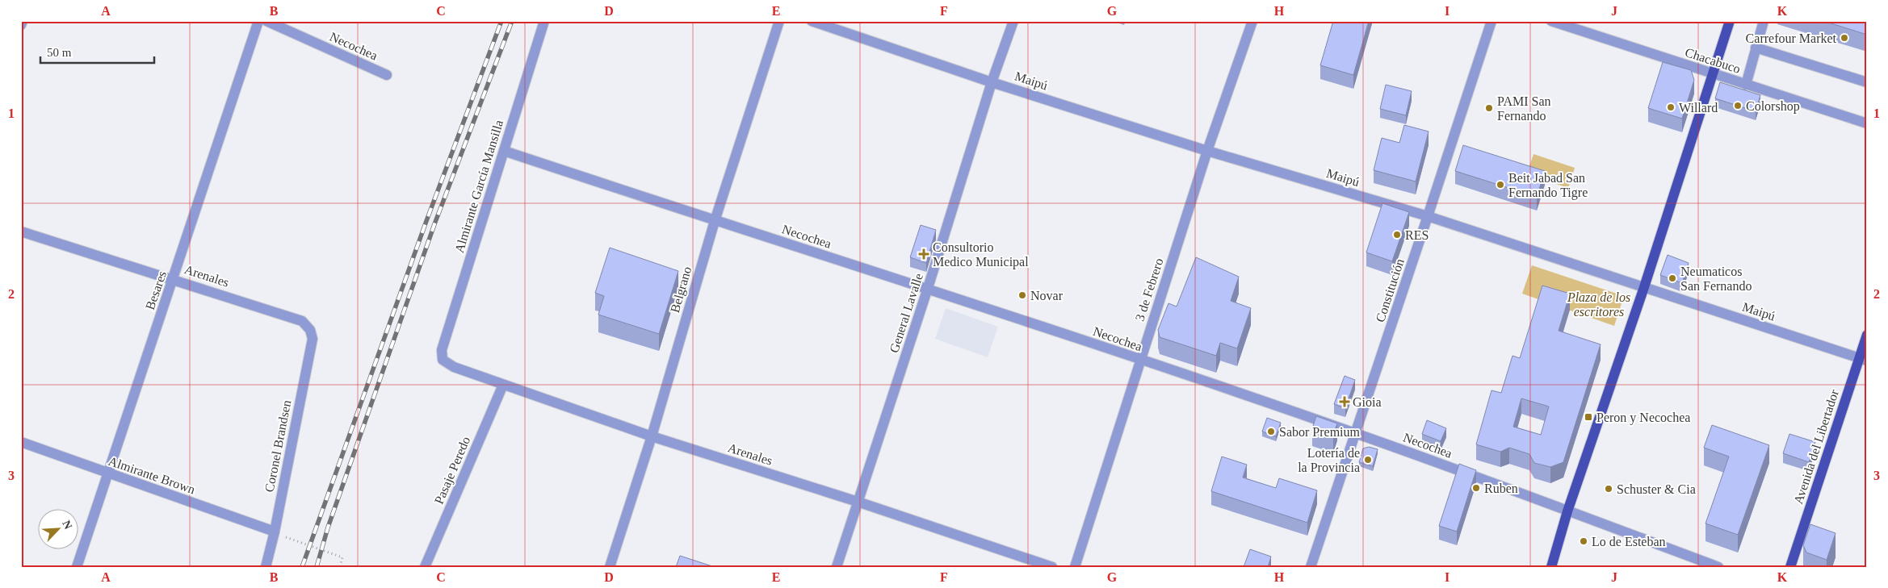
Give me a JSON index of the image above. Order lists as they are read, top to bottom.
{
  "streets": {
    "main road": ["Avenida del Libertador"],
    "street": [
      "Necochea",
      "Chacabuco",
      "Maipú",
      "Almirante García Mansilla",
      "Arenales",
      "Belgrano",
      "3 de Febrero",
      "Besares",
      "Constitución",
      "General Lavalle",
      "Coronel Brandsen",
      "Pasaje Peredo",
      "Almirante Brown"
    ]
  },
  "crossings": [
    ["Necochea", "Almirante García Mansilla"],
    ["Necochea", "Belgrano"],
    ["Necochea", "3 de Febrero"],
    ["Necochea", "Constitución"],
    ["Necochea", "General Lavalle"],
    ["Maipú", "3 de Febrero"],
    ["Maipú", "Constitución"],
    ["Maipú", "General Lavalle"],
    ["Maipú", "Avenida del Libertador"],
    ["Almirante García Mansilla", "Arenales"],
    ["Arenales", "Belgrano"],
    ["Arenales", "Besares"],
    ["Arenales", "General Lavalle"],
    ["Arenales", "Coronel Brandsen"],
    ["Arenales", "Pasaje Peredo"],
    ["Besares", "Almirante Brown"],
    ["Coronel Brandsen", "Almirante Brown"]
  ],
  "parks": ["Plaza de los escritores"],
  "places": {
    "other": [
      "Carrefour Market",
      "Colorshop",
      "Willard",
      "PAMI San Fernando",
      "Beit Jabad San Fernando Tigre",
      "RES",
      "Neumaticos San Fernando",
      "Novar",
      "Sabor Premium",
      "Lotería de la Provincia",
      "Ruben",
      "Schuster & Cia",
      "Lo de Esteban"
    ],
    "health": ["Consultorio Medico Municipal", "Gioia"],
    "transit": ["Peron y Necochea"]
  },
  "scale_bar": "50 m",
  "north": "top right",
  "grid": {
    "columns": [
      "A",
      "B",
      "C",
      "D",
      "E",
      "F",
      "G",
      "H",
      "I",
      "J",
      "K"
    ],
    "rows": ["1", "2", "3"]
  }
}
